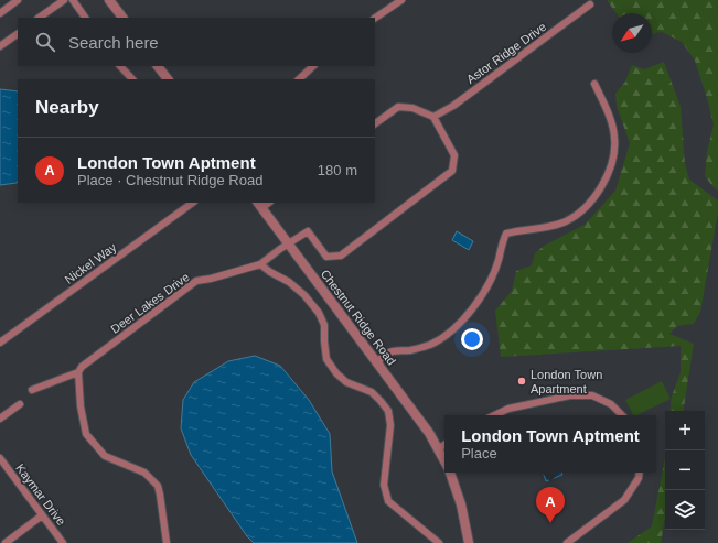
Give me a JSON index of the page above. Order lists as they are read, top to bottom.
{
  "streets": {
    "street": [
      "Astor Ridge Drive",
      "Nickel Way",
      "Deer Lakes Drive",
      "Chestnut Ridge Road",
      "Kaymar Drive"
    ]
  },
  "crossings": [
    ["Deer Lakes Drive", "Chestnut Ridge Road"]
  ],
  "places": ["London Town Apartment"],
  "north": "bottom left",
  "page": {
    "search": "Search here",
    "heading": "Nearby",
    "list": [
      {
        "mark": "A",
        "name": "London Town Aptment",
        "note": "Place · Chestnut Ridge Road",
        "value": "180 m"
      }
    ],
    "map_buttons": ["+", "−"],
    "popup": ["London Town Aptment", "Place"],
    "pins": "A"
  }
}
